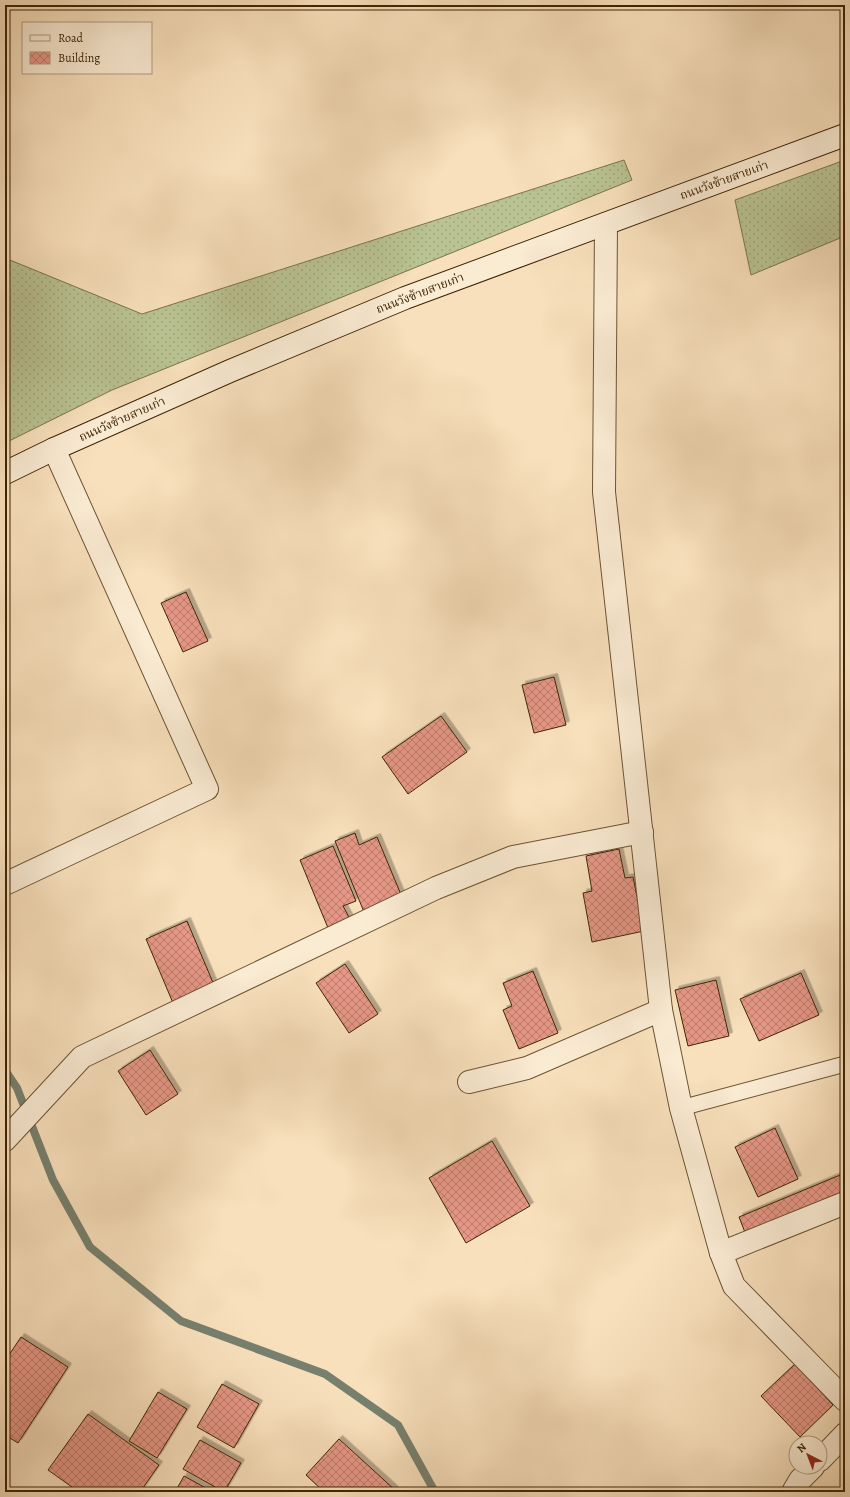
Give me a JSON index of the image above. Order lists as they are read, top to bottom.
{
  "streets": {
    "street": ["ถนนวังซ้ายสายเก่า"]
  },
  "legend": ["Road", "Building"],
  "north": "top left"
}
